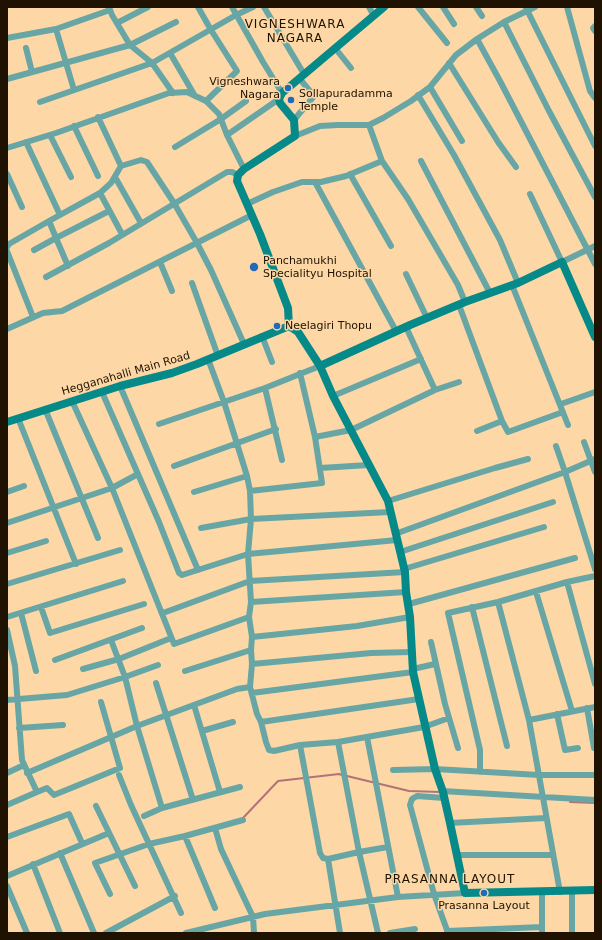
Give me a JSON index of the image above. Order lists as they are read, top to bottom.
{
  "streets": {
    "street": ["Hegganahalli Main Road"]
  },
  "districts": ["VIGNESHWARA NAGARA", "PRASANNA LAYOUT"],
  "places": [
    "Vigneshwara Nagara",
    "Sollapuradamma Temple",
    "Panchamukhi Specialityu Hospital",
    "Neelagiri Thopu",
    "Prasanna Layout"
  ]
}
